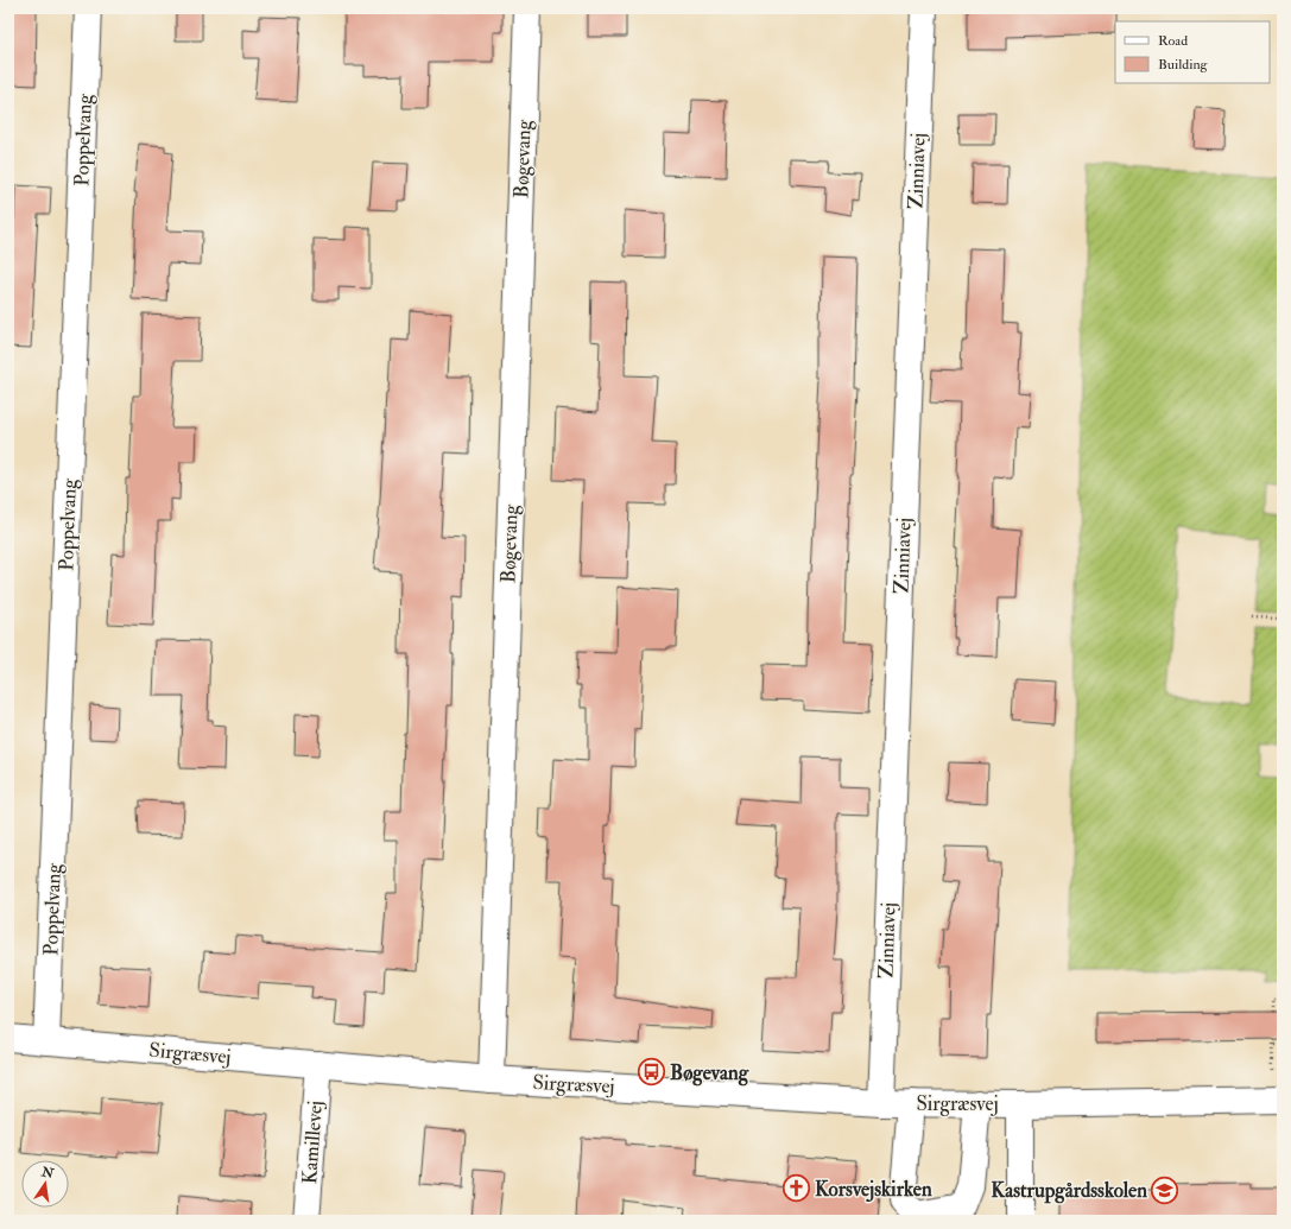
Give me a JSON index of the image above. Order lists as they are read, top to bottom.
{
  "streets": {
    "street": [
      "Poppelvang",
      "Bøgevang",
      "Zinniavej",
      "Sirgræsvej",
      "Kamillevej"
    ]
  },
  "crossings": [
    ["Poppelvang", "Sirgræsvej"],
    ["Bøgevang", "Sirgræsvej"],
    ["Zinniavej", "Sirgræsvej"],
    ["Sirgræsvej", "Kamillevej"]
  ],
  "places": {
    "bus stop": ["Bøgevang"],
    "church": ["Korsvejskirken"],
    "school or university": ["Kastrupgårdsskolen"]
  },
  "legend": ["Road", "Building"],
  "north": "top"
}
